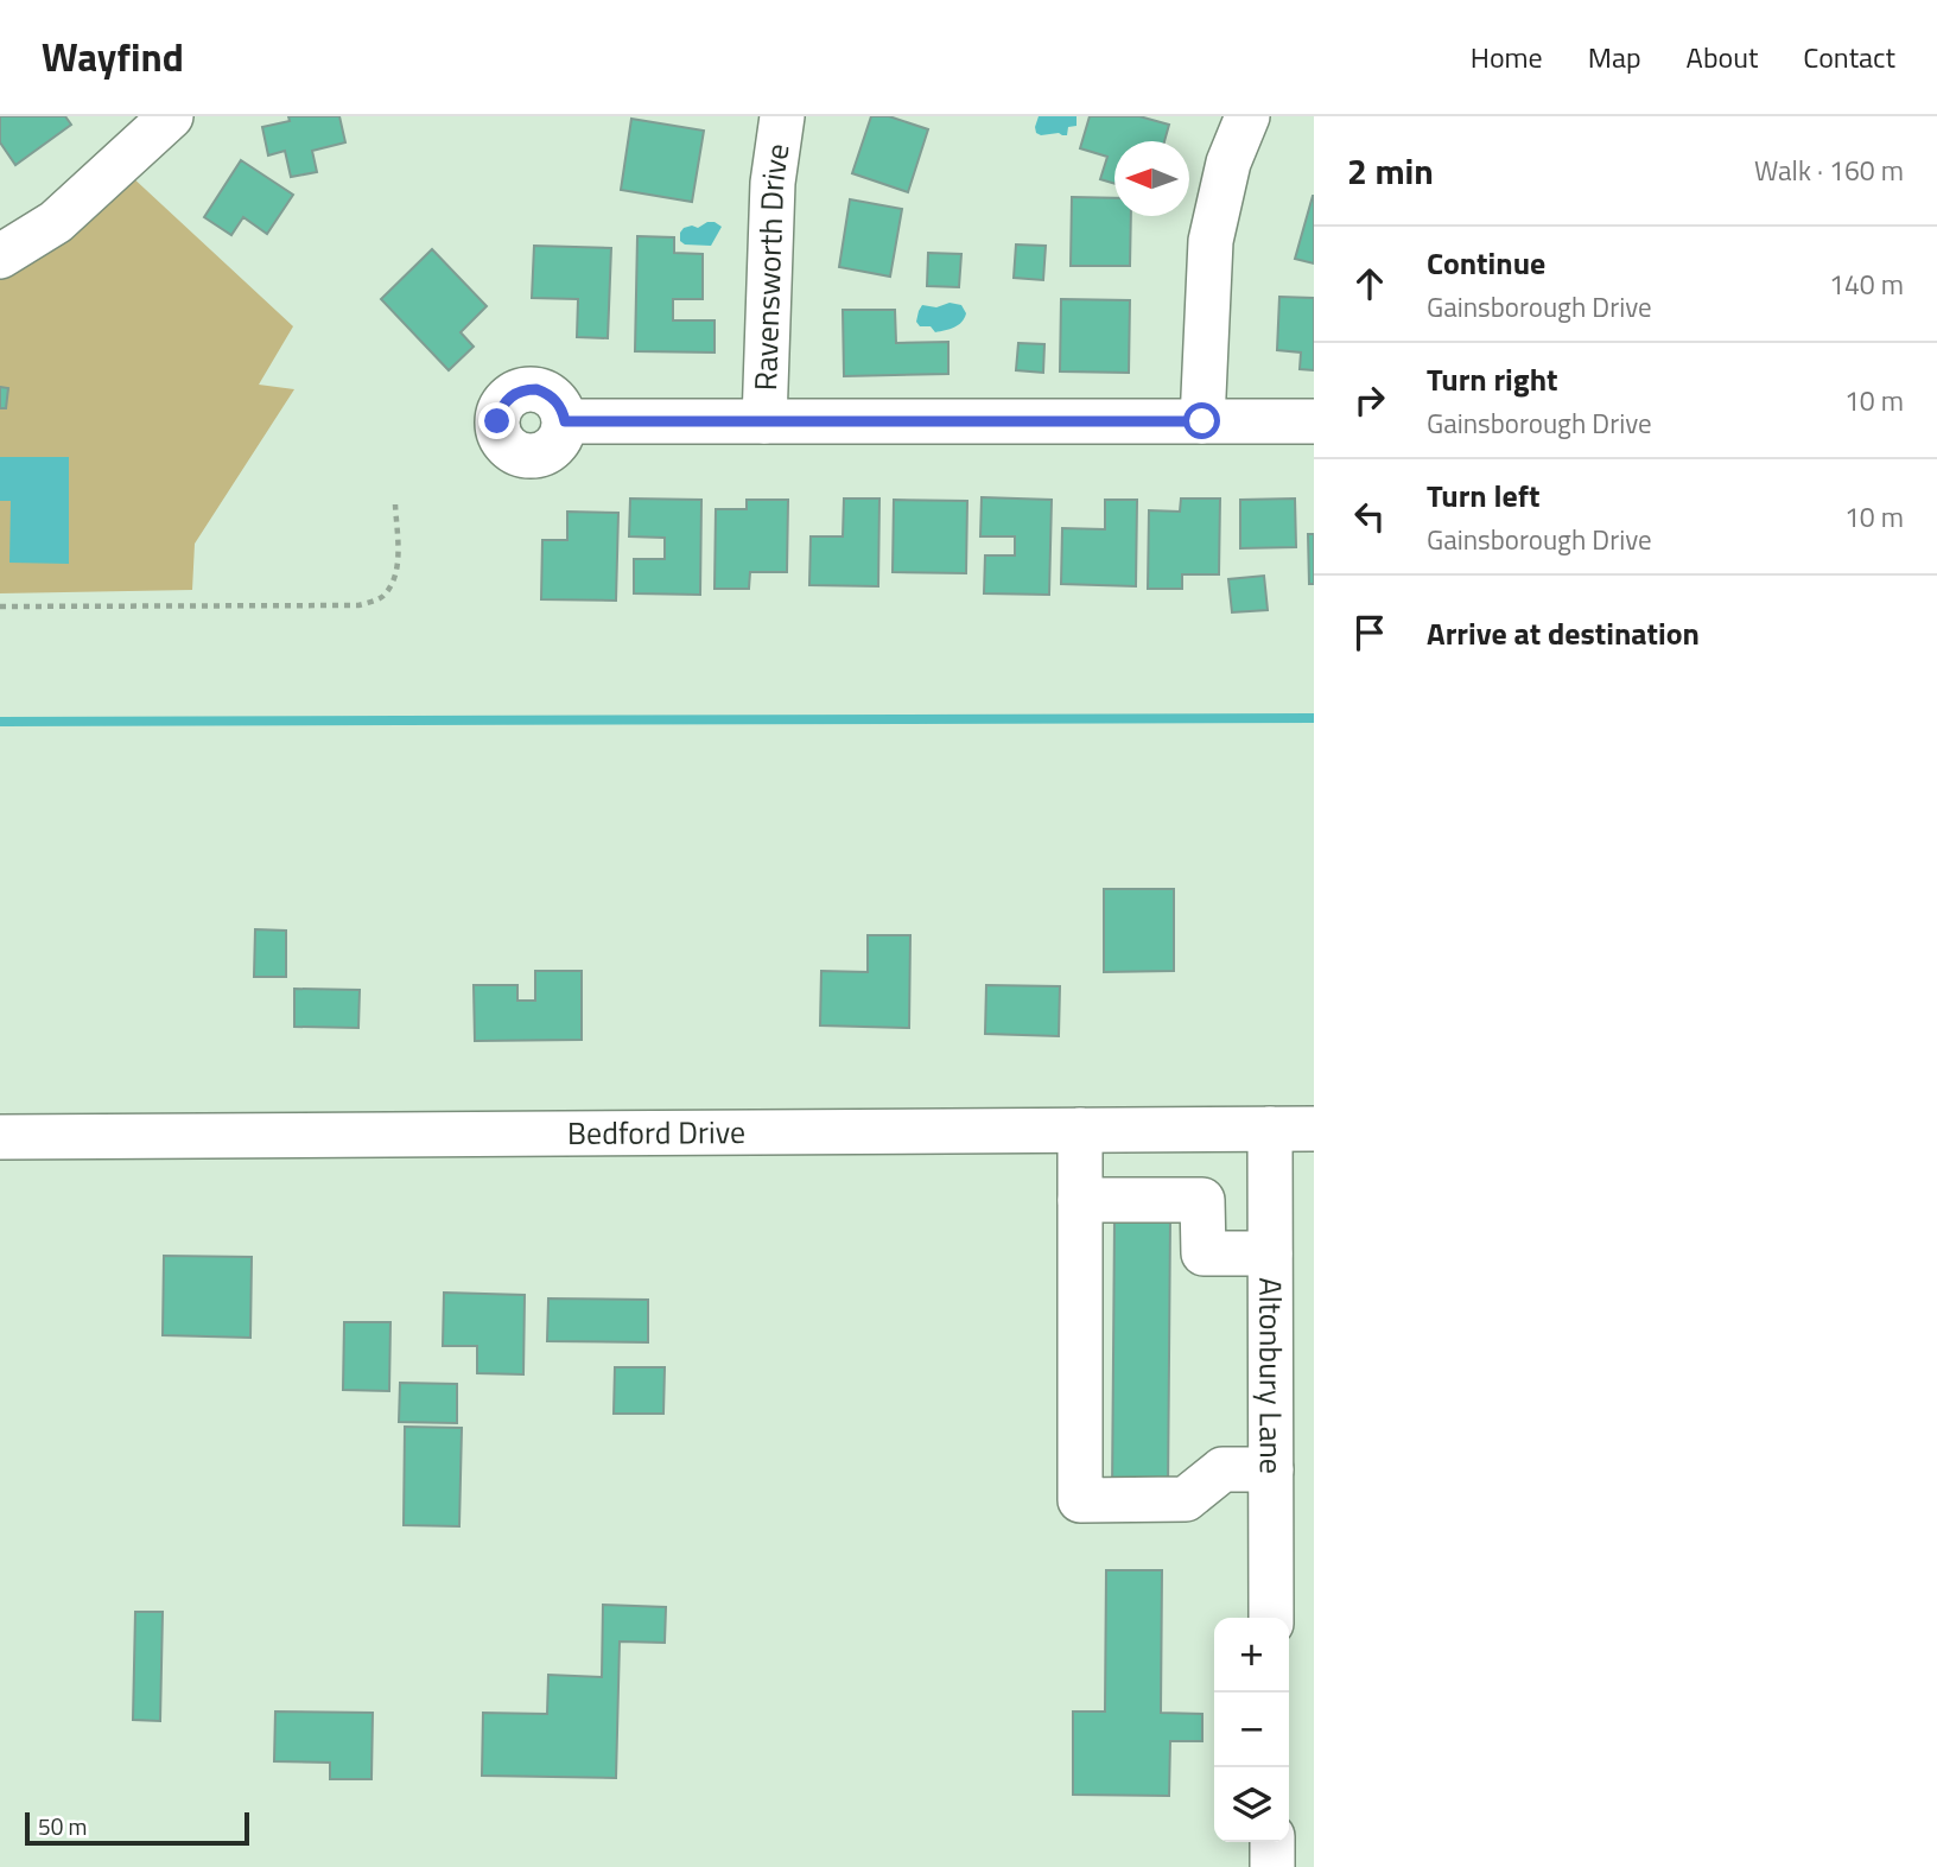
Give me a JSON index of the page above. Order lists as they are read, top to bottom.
{
  "streets": {
    "street": ["Ravensworth Drive", "Bedford Drive", "Altonbury Lane"]
  },
  "crossings": [
    ["Bedford Drive", "Altonbury Lane"]
  ],
  "scale_bar": "50 m",
  "north": "left",
  "page": {
    "header": "Wayfind",
    "nav": [
      "Home",
      "Map",
      "About",
      "Contact"
    ],
    "heading": ["2 min", "Walk · 160 m"],
    "list": [
      ["Continue", "Gainsborough Drive", "140 m"],
      ["Turn right", "Gainsborough Drive", "10 m"],
      ["Turn left", "Gainsborough Drive", "10 m"],
      "Arrive at destination"
    ],
    "map_buttons": ["+", "−"],
    "scale": "50 m"
  }
}
